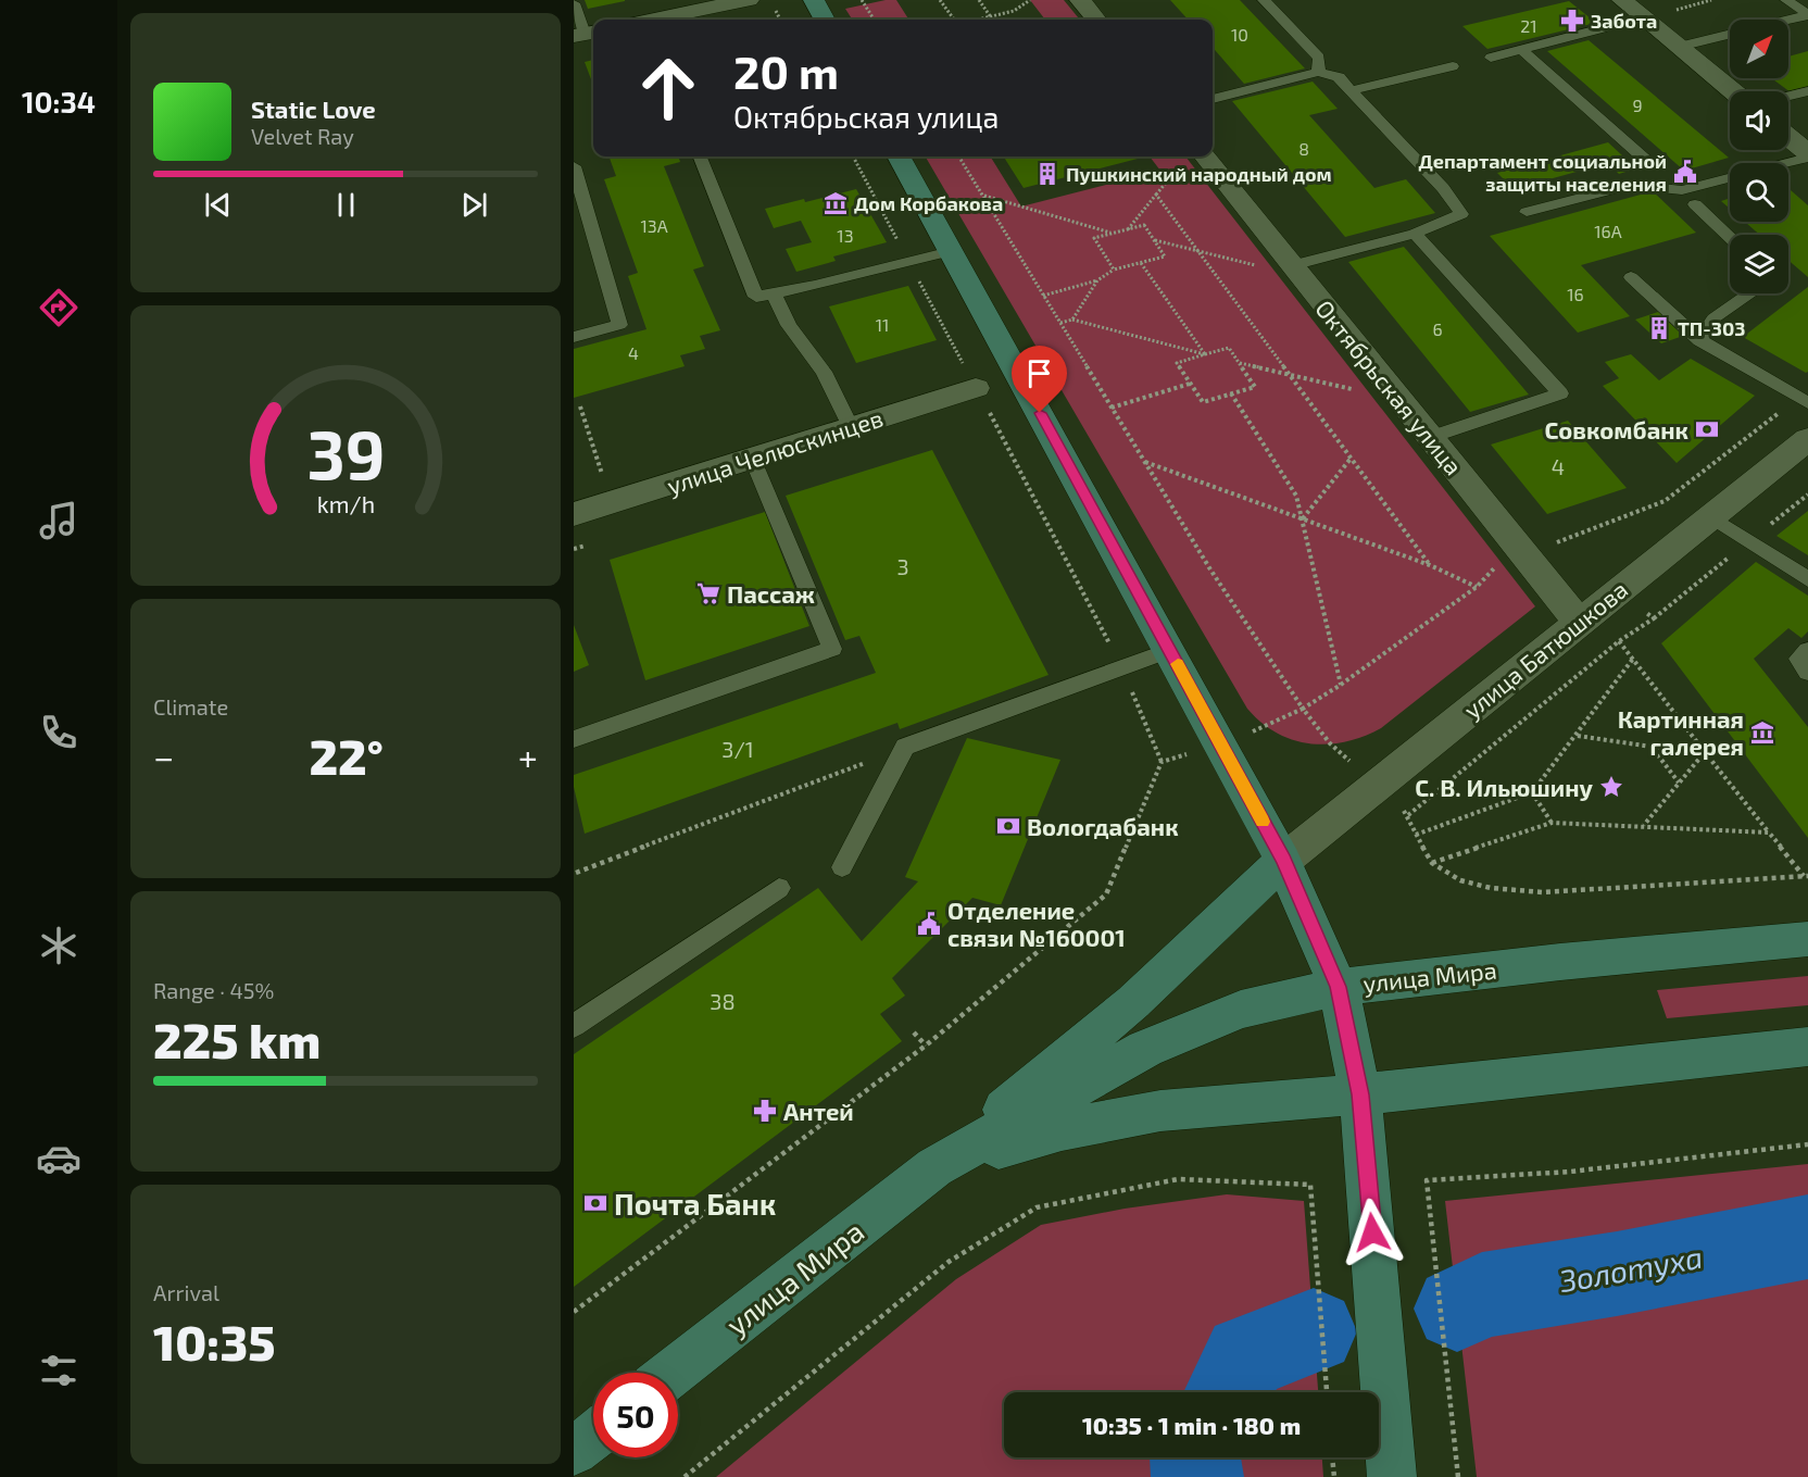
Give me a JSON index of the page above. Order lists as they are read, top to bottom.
{
  "streets": {
    "main road": ["улица Мира"],
    "street": ["Октябрьская улица", "улица Челюскинцев", "улица Батюшкова"]
  },
  "crossings": [
    ["Октябрьская улица", "улица Батюшкова"]
  ],
  "water": ["Золотуха"],
  "places": {
    "pharmacy": ["Забота", "Антей"],
    "public building": ["Департамент социальной защиты населения", "Отделение связи №160001"],
    "building": ["Пушкинский народный дом", "ТП-303"],
    "museum": ["Дом Корбакова", "Картинная галерея"],
    "bank": ["Совкомбанк", "Вологдабанк", "Почта Банк"],
    "supermarket": ["Пассаж"],
    "place": ["С. В. Ильюшину"]
  },
  "house_numbers": [
    "21",
    "10",
    "9",
    "8",
    "13А",
    "16А",
    "13",
    "16",
    "11",
    "6",
    "4",
    "4",
    "3",
    "3/1",
    "38"
  ],
  "north": "top right",
  "page": {
    "tabs": "10:34",
    "turn": ["20 m", "Октябрьская улица"],
    "song": ["Static Love", "Velvet Ray"],
    "tile": [
      "Climate",
      ["Range · 45%", "225 km"],
      ["Arrival", "10:35"]
    ],
    "heat": ["−", "22°", "+"],
    "limit": "50",
    "trip": "10:35 · 1 min · 180 m",
    "gauge": ["39", "km/h"]
  }
}
